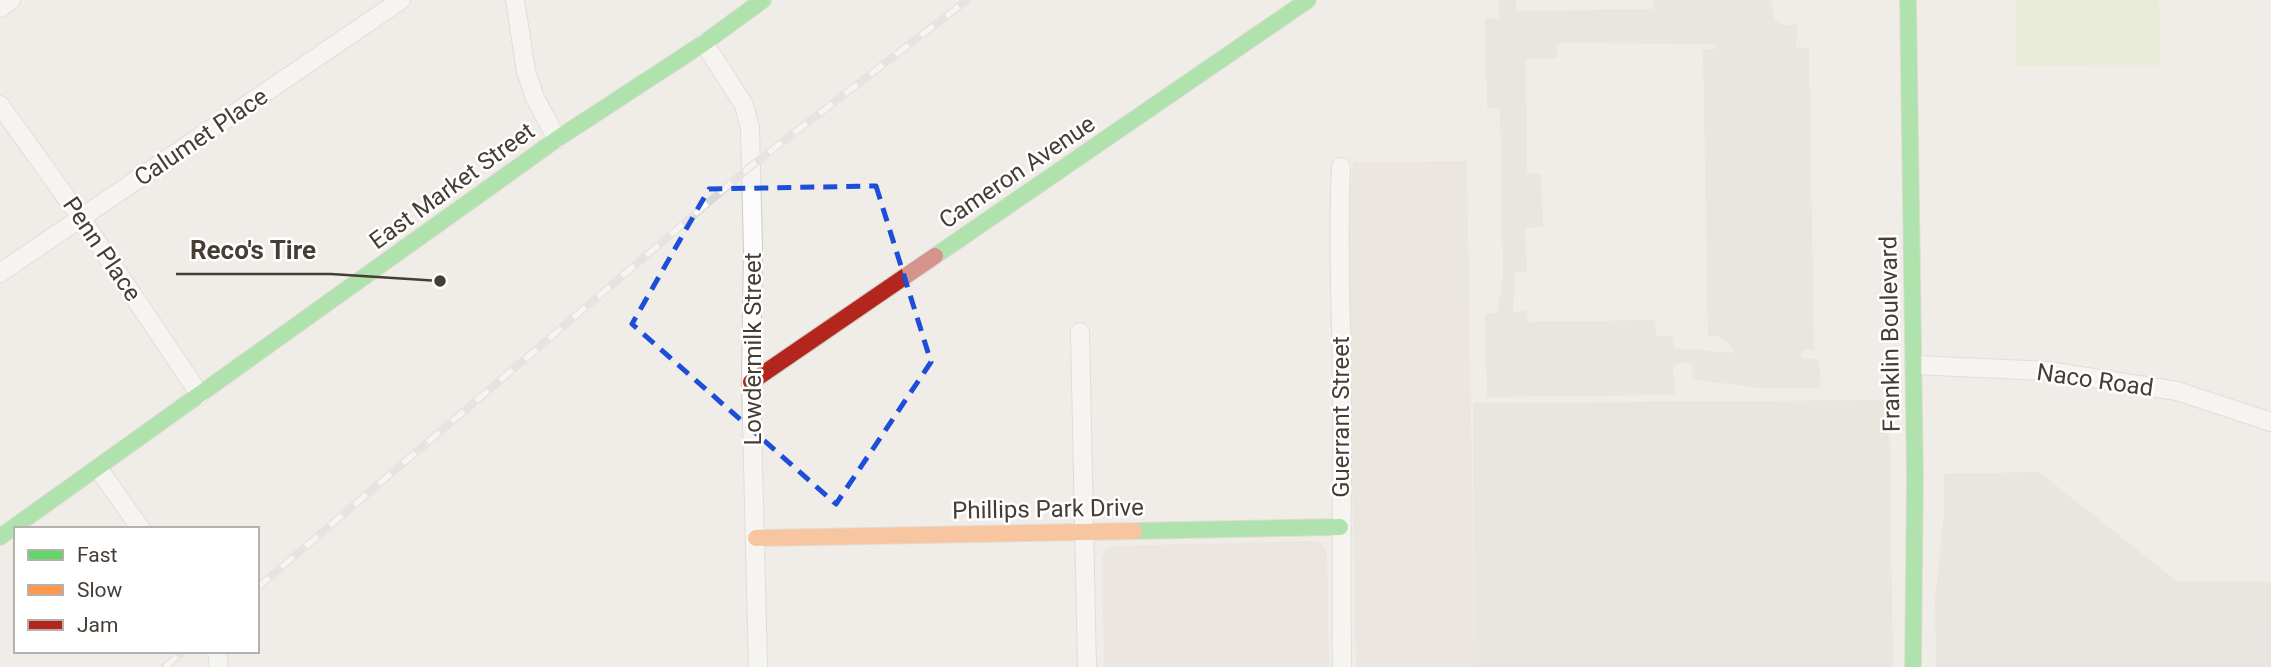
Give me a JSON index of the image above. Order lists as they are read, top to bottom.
{
  "streets": {
    "street": [
      "Calumet Place",
      "Cameron Avenue",
      "East Market Street",
      "Penn Place",
      "Franklin Boulevard",
      "Lowdermilk Street",
      "Naco Road",
      "Guerrant Street",
      "Phillips Park Drive"
    ]
  },
  "crossings": [
    ["Calumet Place", "Penn Place"],
    ["Cameron Avenue", "Lowdermilk Street"],
    ["East Market Street", "Penn Place"],
    ["East Market Street", "Lowdermilk Street"],
    ["Franklin Boulevard", "Naco Road"],
    ["Lowdermilk Street", "Phillips Park Drive"],
    ["Guerrant Street", "Phillips Park Drive"]
  ],
  "places": ["Reco's Tire"],
  "legend": ["Fast", "Slow", "Jam"]
}
